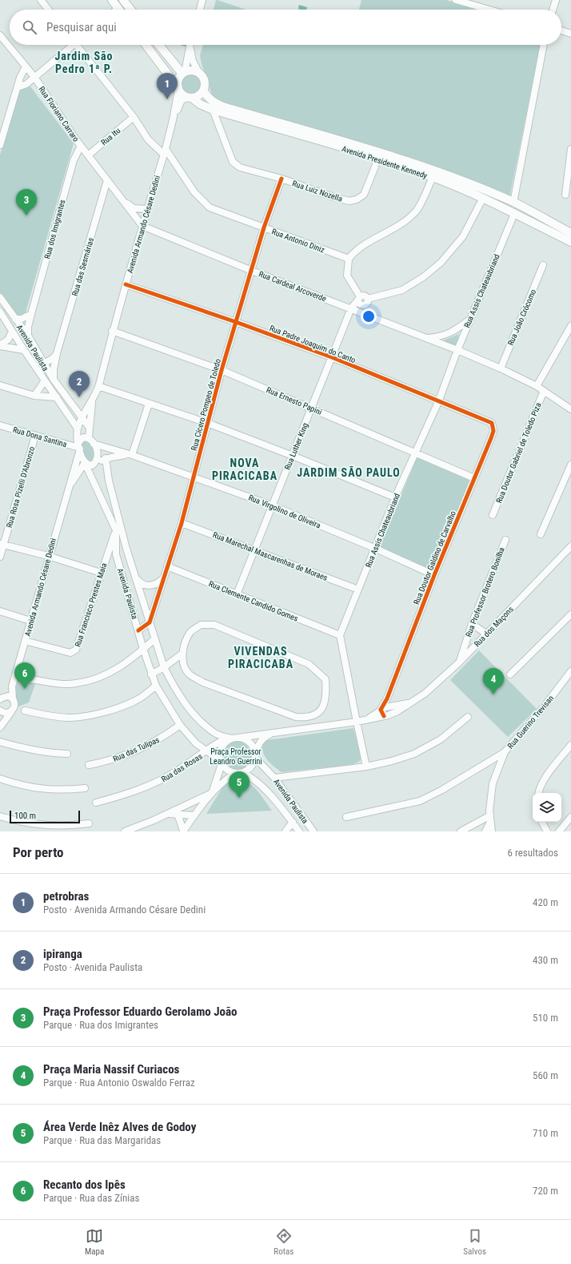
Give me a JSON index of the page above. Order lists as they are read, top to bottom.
{
  "streets": {
    "main road": ["Avenida Presidente Kennedy"],
    "street": [
      "Rua Floriano Carraro",
      "Rua Itu",
      "Rua Luiz Nozella",
      "Avenida Armando Césare Dedini",
      "Rua dos Imigrantes",
      "Rua Antonio Diniz",
      "Rua das Sesmárias",
      "Rua Cardeal Arcoverde",
      "Rua Assis Chateaubriand",
      "Rua João Crócomo",
      "Rua Padre Joaquim do Canto",
      "Avenida Paulista",
      "Rua Ernesto Papini",
      "Rua Cícero Pompeo de Toledo",
      "Rua Dona Santina",
      "Rua Luther King",
      "Rua Doutor Gabriel de Toledo Piza",
      "Rua Rosa Pizelli D'Abronzo",
      "Rua Virgolino de Oliveira",
      "Rua Marechal Mascarenhas de Moraes",
      "Rua Doutor Galdino de Carvalho",
      "Rua Professor Brotero Bonilha",
      "Rua Clemente Candido Gomes",
      "Rua Francisco Prestes Maia",
      "Rua dos Maçons",
      "Rua Guerino Trevisan",
      "Rua das Tulipas",
      "Rua das Rosas"
    ]
  },
  "crossings": [
    ["Rua Floriano Carraro", "Rua Itu"],
    ["Rua Floriano Carraro", "Avenida Armando Césare Dedini"],
    ["Rua Floriano Carraro", "Rua dos Imigrantes"],
    ["Rua Floriano Carraro", "Rua das Sesmárias"],
    ["Rua Floriano Carraro", "Rua Cardeal Arcoverde"],
    ["Rua Itu", "Rua Antonio Diniz"],
    ["Avenida Presidente Kennedy", "Rua Luiz Nozella"],
    ["Avenida Presidente Kennedy", "Avenida Armando Césare Dedini"],
    ["Avenida Presidente Kennedy", "Rua Assis Chateaubriand"],
    ["Rua Luiz Nozella", "Rua Cícero Pompeo de Toledo"],
    ["Avenida Armando Césare Dedini", "Rua Antonio Diniz"],
    ["Avenida Armando Césare Dedini", "Rua Cardeal Arcoverde"],
    ["Avenida Armando Césare Dedini", "Rua Padre Joaquim do Canto"],
    ["Avenida Armando Césare Dedini", "Avenida Paulista"],
    ["Avenida Armando Césare Dedini", "Rua Ernesto Papini"],
    ["Avenida Armando Césare Dedini", "Rua Dona Santina"],
    ["Avenida Armando Césare Dedini", "Rua Francisco Prestes Maia"],
    ["Rua dos Imigrantes", "Avenida Paulista"],
    ["Rua Antonio Diniz", "Rua Cícero Pompeo de Toledo"],
    ["Rua das Sesmárias", "Avenida Paulista"],
    ["Rua Cardeal Arcoverde", "Rua Assis Chateaubriand"],
    ["Rua Cardeal Arcoverde", "Rua João Crócomo"],
    ["Rua Cardeal Arcoverde", "Rua Cícero Pompeo de Toledo"],
    ["Rua Cardeal Arcoverde", "Rua Luther King"],
    ["Rua Cardeal Arcoverde", "Rua Doutor Gabriel de Toledo Piza"],
    ["Rua Assis Chateaubriand", "Rua Padre Joaquim do Canto"],
    ["Rua Assis Chateaubriand", "Rua Ernesto Papini"],
    ["Rua Assis Chateaubriand", "Rua Virgolino de Oliveira"],
    ["Rua Assis Chateaubriand", "Rua Marechal Mascarenhas de Moraes"],
    ["Rua Assis Chateaubriand", "Rua Clemente Candido Gomes"],
    ["Rua Padre Joaquim do Canto", "Rua Cícero Pompeo de Toledo"],
    ["Rua Padre Joaquim do Canto", "Rua Luther King"],
    ["Rua Padre Joaquim do Canto", "Rua Doutor Galdino de Carvalho"],
    ["Avenida Paulista", "Rua Cícero Pompeo de Toledo"],
    ["Avenida Paulista", "Rua Dona Santina"],
    ["Avenida Paulista", "Rua Virgolino de Oliveira"],
    ["Avenida Paulista", "Rua Francisco Prestes Maia"],
    ["Avenida Paulista", "Rua dos Maçons"],
    ["Avenida Paulista", "Rua das Tulipas"],
    ["Avenida Paulista", "Rua das Rosas"],
    ["Rua Ernesto Papini", "Rua Cícero Pompeo de Toledo"],
    ["Rua Ernesto Papini", "Rua Luther King"],
    ["Rua Ernesto Papini", "Rua Doutor Galdino de Carvalho"],
    ["Rua Cícero Pompeo de Toledo", "Rua Virgolino de Oliveira"],
    ["Rua Cícero Pompeo de Toledo", "Rua Marechal Mascarenhas de Moraes"],
    ["Rua Cícero Pompeo de Toledo", "Rua Clemente Candido Gomes"],
    ["Rua Dona Santina", "Rua Rosa Pizelli D'Abronzo"],
    ["Rua Luther King", "Rua Virgolino de Oliveira"],
    ["Rua Luther King", "Rua Marechal Mascarenhas de Moraes"],
    ["Rua Luther King", "Rua Clemente Candido Gomes"],
    ["Rua Virgolino de Oliveira", "Rua Doutor Galdino de Carvalho"],
    ["Rua Doutor Galdino de Carvalho", "Rua dos Maçons"],
    ["Rua Professor Brotero Bonilha", "Rua dos Maçons"],
    ["Rua dos Maçons", "Rua das Rosas"]
  ],
  "districts": [
    "Jardim São Pedro 1ª P.",
    "NOVA PIRACICABA",
    "JARDIM SÃO PAULO",
    "VIVENDAS PIRACICABA"
  ],
  "parks": ["Praça Professor Leandro Guerrini"],
  "scale_bar": "100 m",
  "page": {
    "search": "Pesquisar aqui",
    "pins": [
      "1",
      "3",
      "2",
      "6",
      "4",
      "5"
    ],
    "scale": "100 m",
    "heading": ["Por perto", "6 resultados"],
    "list": [
      {
        "mark": "1",
        "name": "petrobras",
        "note": "Posto · Avenida Armando Césare Dedini",
        "value": "420 m"
      },
      {
        "mark": "2",
        "name": "ipiranga",
        "note": "Posto · Avenida Paulista",
        "value": "430 m"
      },
      {
        "mark": "3",
        "name": "Praça Professor Eduardo Gerolamo João",
        "note": "Parque · Rua dos Imigrantes",
        "value": "510 m"
      },
      {
        "mark": "4",
        "name": "Praça Maria Nassif Curiacos",
        "note": "Parque · Rua Antonio Oswaldo Ferraz",
        "value": "560 m"
      },
      {
        "mark": "5",
        "name": "Área Verde Inêz Alves de Godoy",
        "note": "Parque · Rua das Margaridas",
        "value": "710 m"
      },
      {
        "mark": "6",
        "name": "Recanto dos Ipês",
        "note": "Parque · Rua das Zínias",
        "value": "720 m"
      }
    ],
    "nav": ["Mapa", "Rotas", "Salvos"]
  }
}
